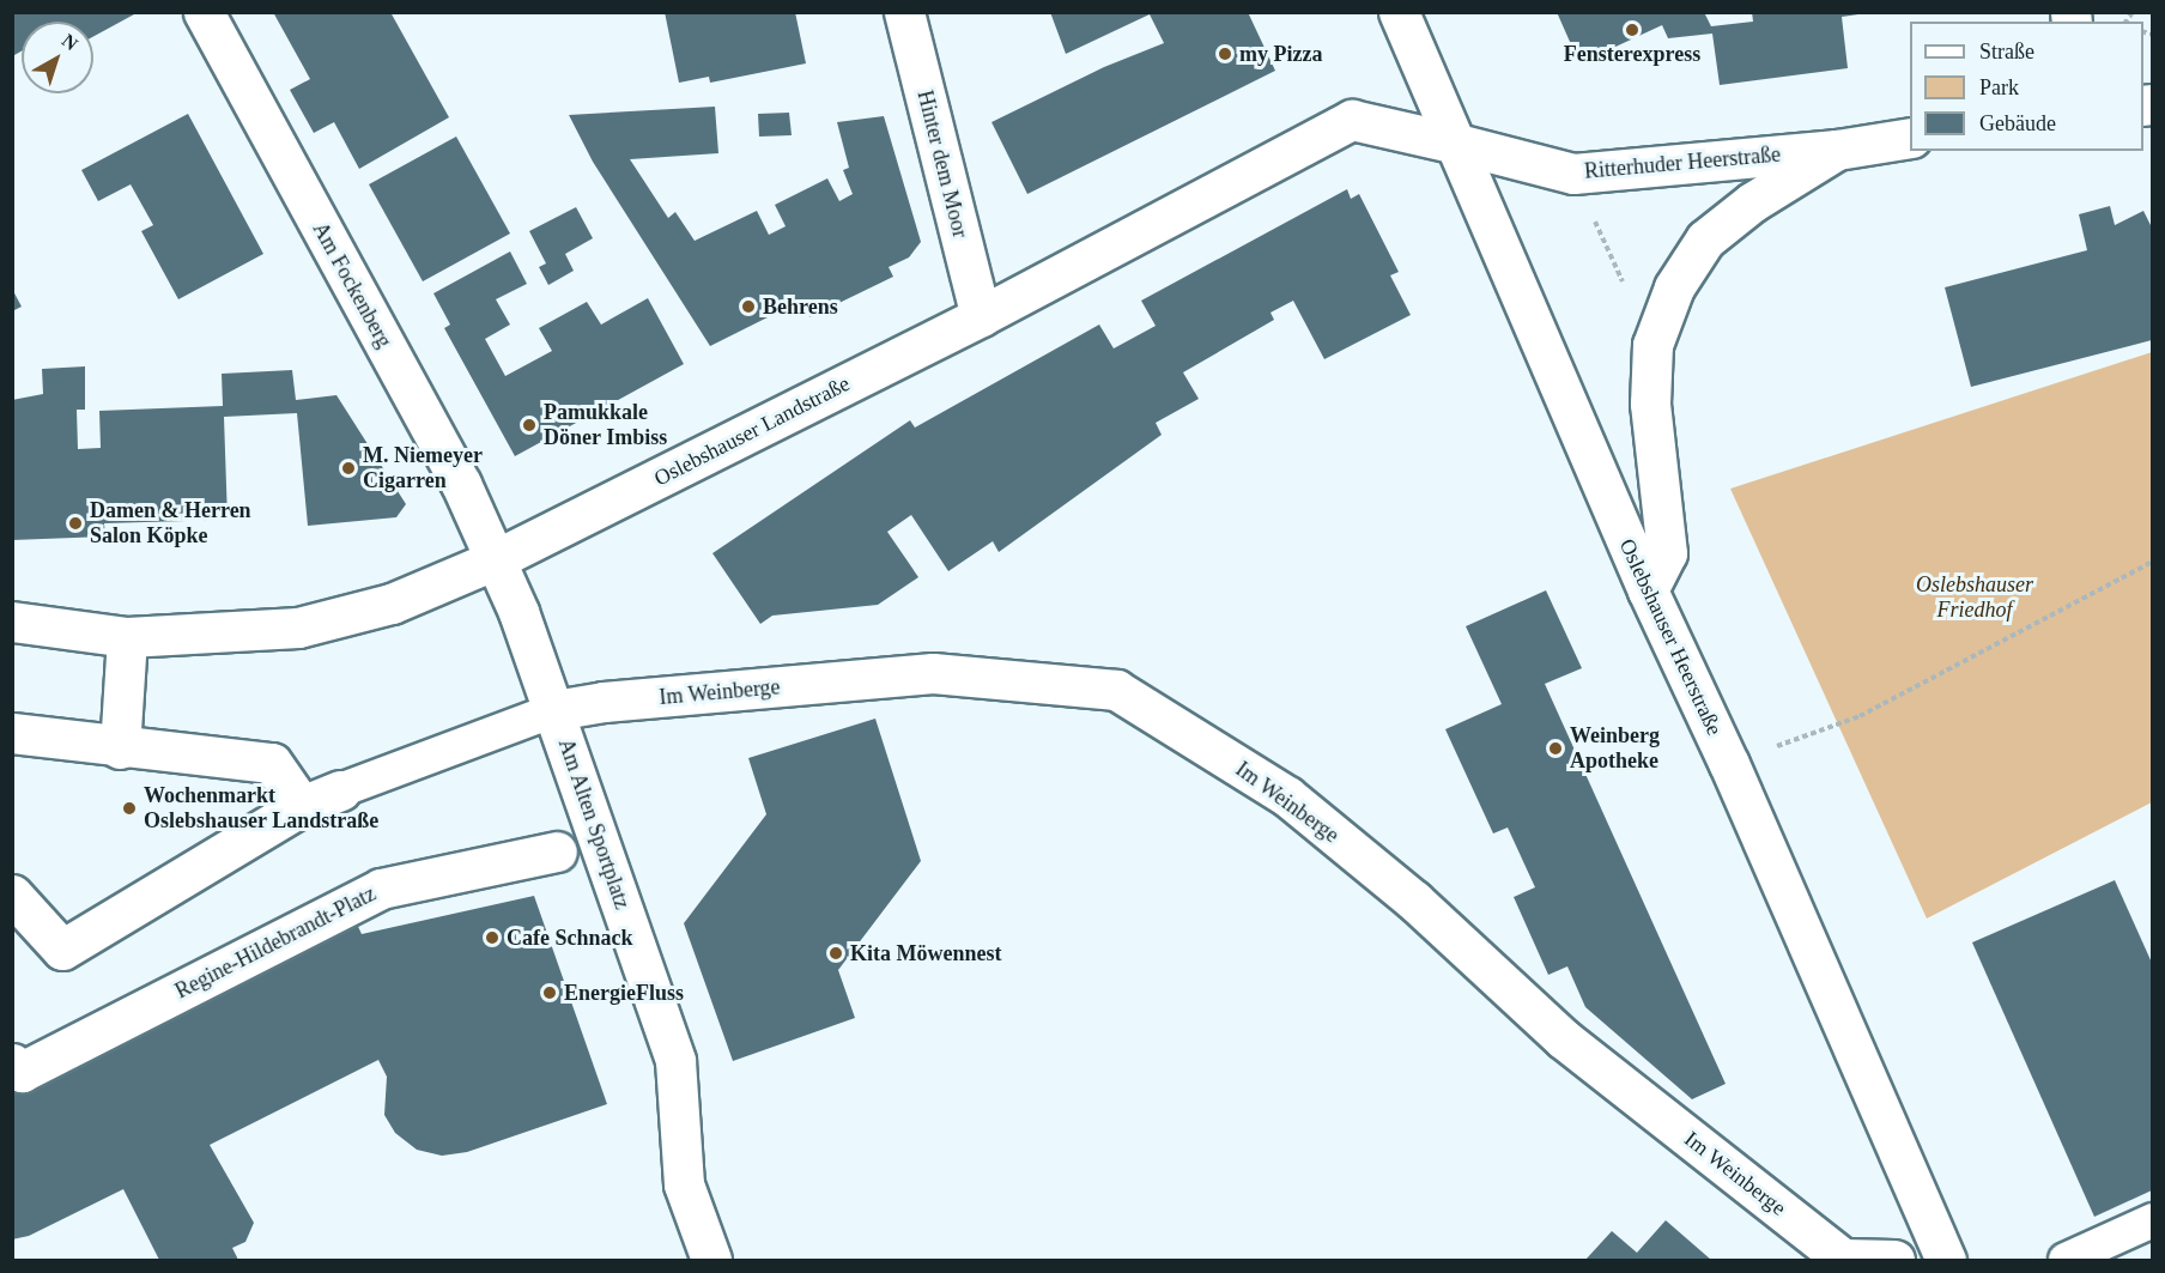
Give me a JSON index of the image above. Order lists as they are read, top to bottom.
{
  "streets": {
    "street": [
      "Ritterhuder Heerstraße",
      "Hinter dem Moor",
      "Am Fockenberg",
      "Oslebshauser Landstraße",
      "Oslebshauser Heerstraße",
      "Im Weinberge",
      "Am Alten Sportplatz",
      "Regine-Hildebrandt-Platz"
    ]
  },
  "crossings": [
    ["Ritterhuder Heerstraße", "Oslebshauser Landstraße"],
    ["Ritterhuder Heerstraße", "Oslebshauser Heerstraße"],
    ["Hinter dem Moor", "Oslebshauser Landstraße"],
    ["Am Fockenberg", "Oslebshauser Landstraße"],
    ["Am Fockenberg", "Am Alten Sportplatz"],
    ["Oslebshauser Landstraße", "Oslebshauser Heerstraße"],
    ["Oslebshauser Landstraße", "Am Alten Sportplatz"],
    ["Im Weinberge", "Am Alten Sportplatz"]
  ],
  "parks": ["Oslebshauser Friedhof"],
  "places": [
    "Fensterexpress",
    "my Pizza",
    "Behrens",
    "Pamukkale Döner Imbiss",
    "M. Niemeyer Cigarren",
    "Damen & Herren Salon Köpke",
    "Weinberg Apotheke",
    "Wochenmarkt Oslebshauser Landstraße",
    "Cafe Schnack",
    "Kita Möwennest",
    "EnergieFluss"
  ],
  "legend": ["Straße", "Park", "Gebäude"],
  "north": "top right"
}
